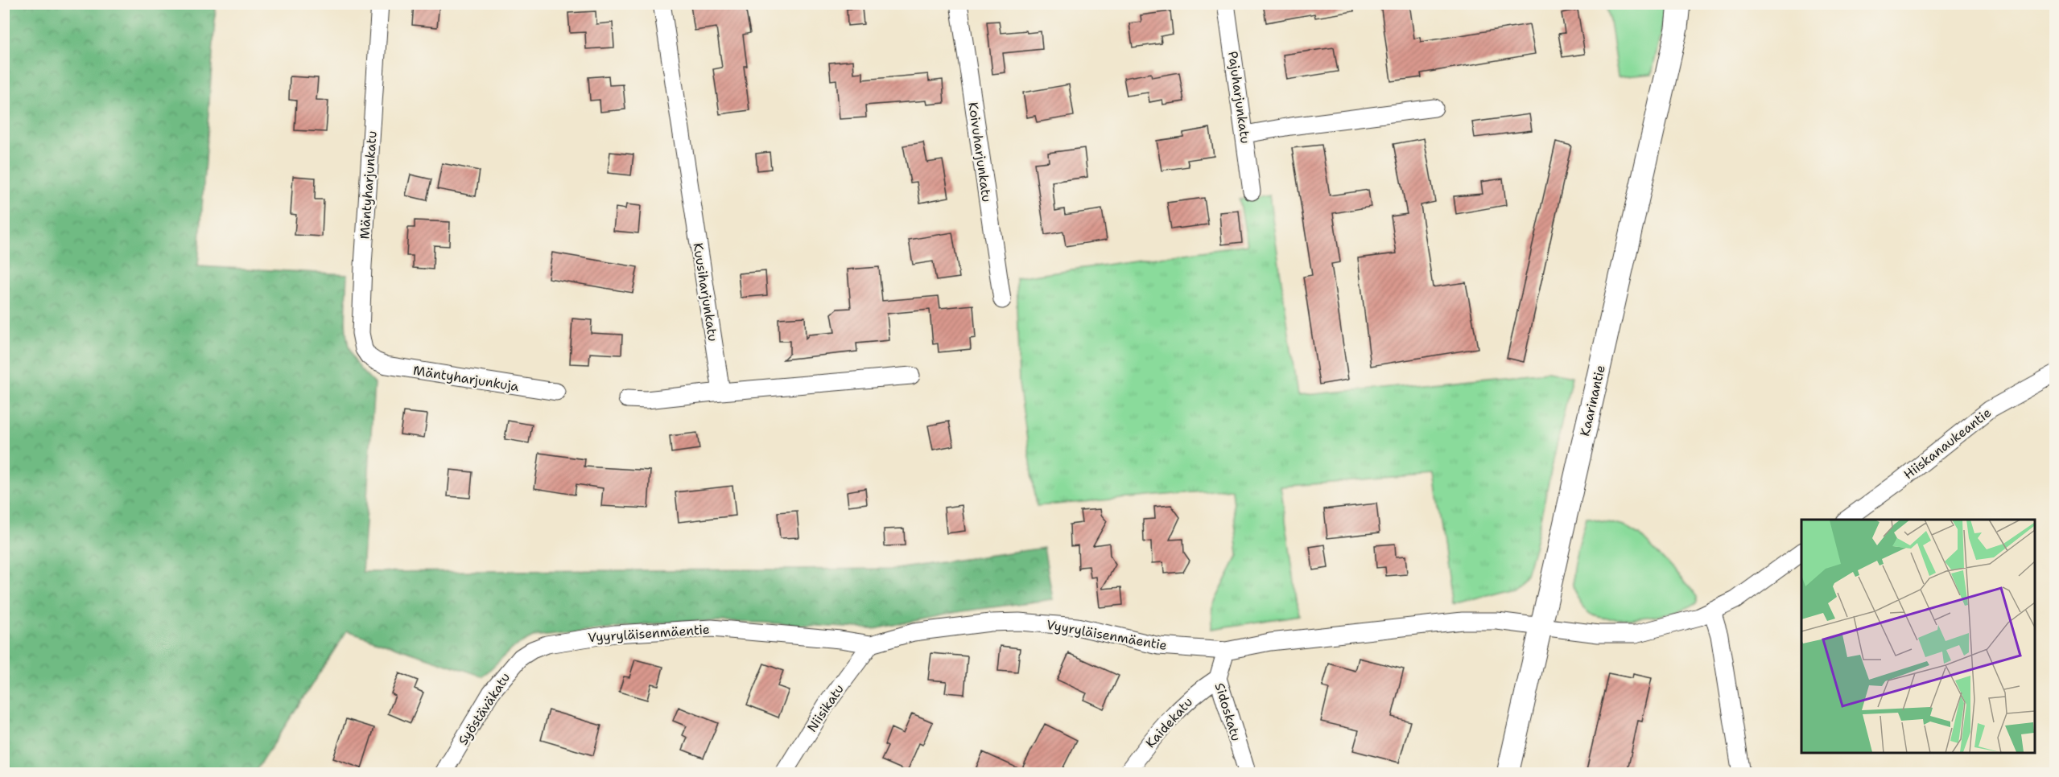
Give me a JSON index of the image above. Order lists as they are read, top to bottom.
{
  "streets": {
    "main road": ["Kaarinantie"],
    "street": [
      "Pajuharjunkatu",
      "Koivuharjunkatu",
      "Mäntyharjunkatu",
      "Kuusiharjunkatu",
      "Mäntyharjunkuja",
      "Hiiskanaukeantie",
      "Vyyryläisenmäentie",
      "Niisikatu",
      "Syöstäväkatu",
      "Sidoskatu",
      "Kaidekatu"
    ]
  },
  "crossings": [
    ["Mäntyharjunkatu", "Mäntyharjunkuja"],
    ["Kaarinantie", "Vyyryläisenmäentie"],
    ["Vyyryläisenmäentie", "Niisikatu"],
    ["Vyyryläisenmäentie", "Syöstäväkatu"],
    ["Vyyryläisenmäentie", "Sidoskatu"],
    ["Sidoskatu", "Kaidekatu"]
  ]
}
